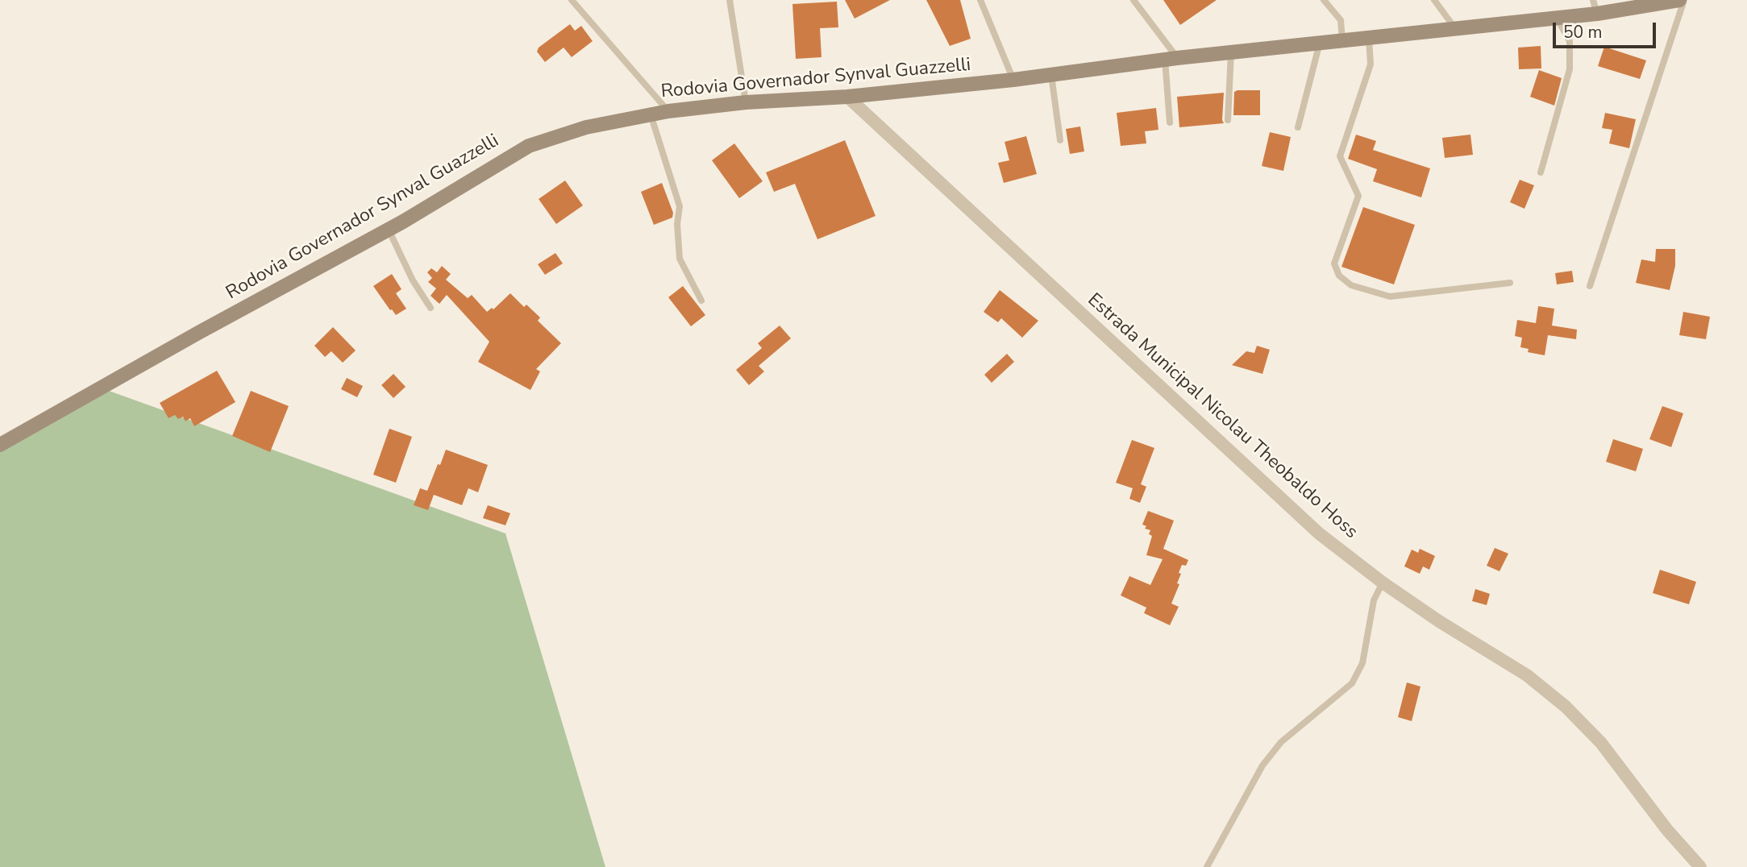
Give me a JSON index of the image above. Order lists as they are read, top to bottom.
{
  "streets": {
    "main road": ["Rodovia Governador Synval Guazzelli"],
    "street": ["Estrada Municipal Nicolau Theobaldo Hoss"]
  },
  "crossings": [
    ["Rodovia Governador Synval Guazzelli", "Estrada Municipal Nicolau Theobaldo Hoss"]
  ],
  "scale_bar": "50 m"
}
